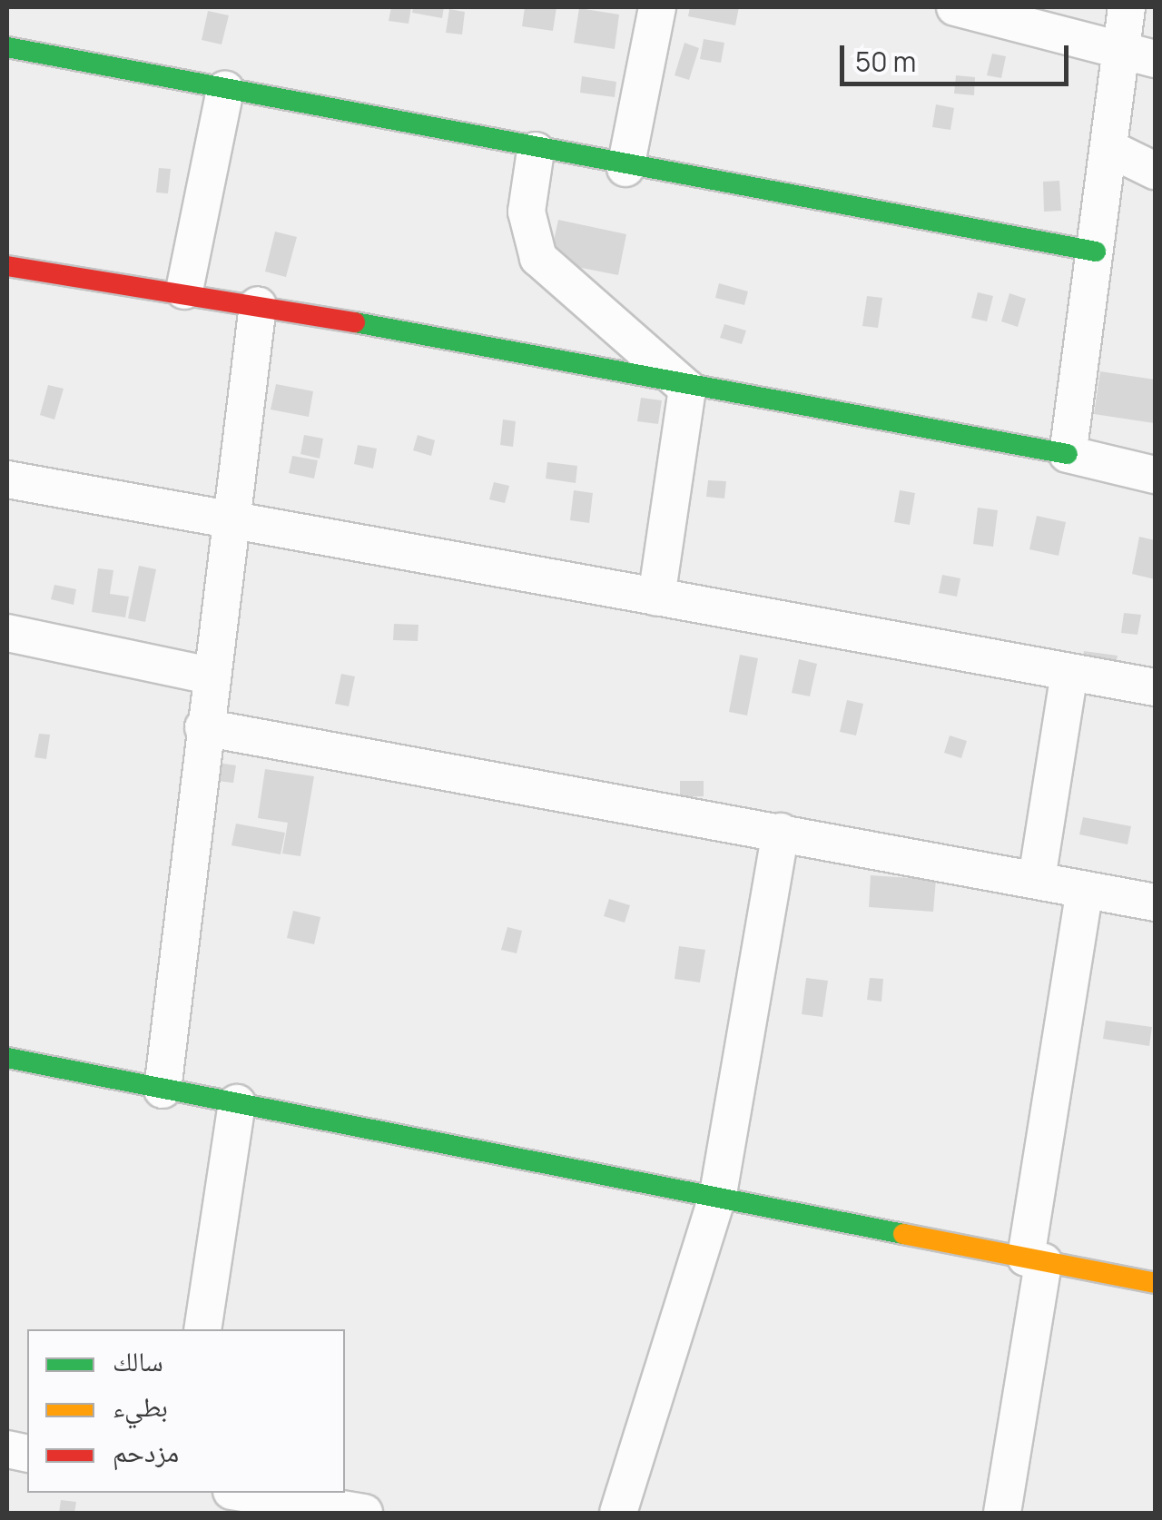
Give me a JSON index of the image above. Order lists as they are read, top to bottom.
{
  "legend": ["سالك", "بطيء", "مزدحم"],
  "scale_bar": "50 m"
}
